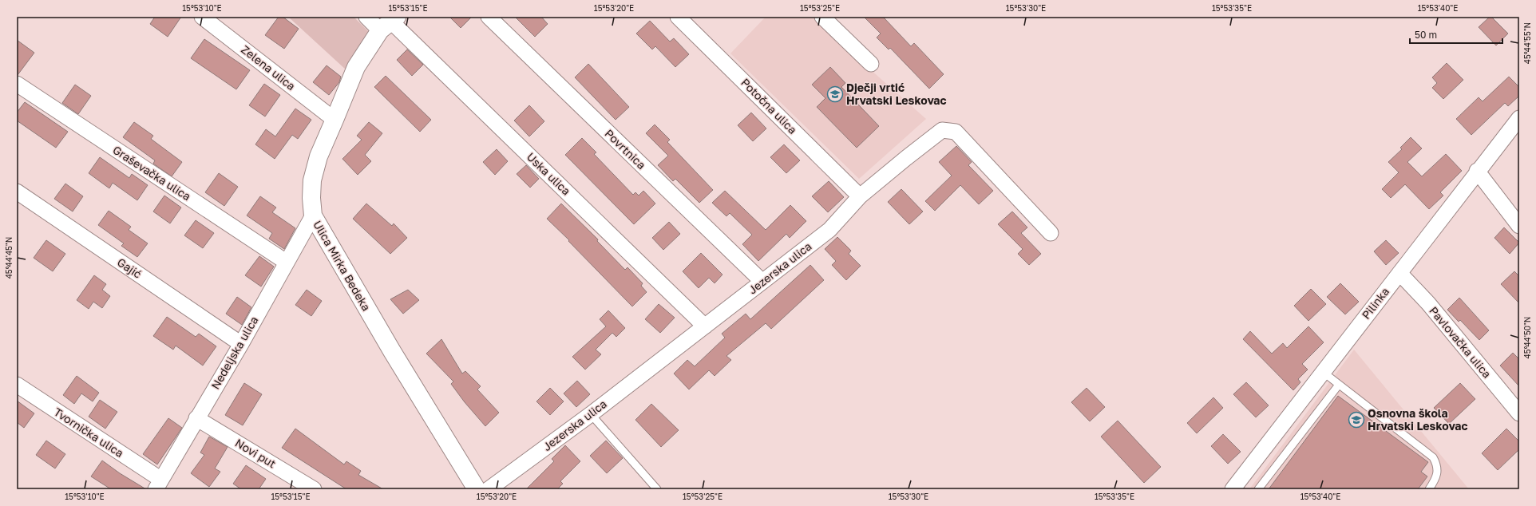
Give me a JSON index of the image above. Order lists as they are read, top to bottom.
{
  "streets": {
    "main road": ["Ulica Mirka Bedeka"],
    "street": [
      "Zelena ulica",
      "Potočna ulica",
      "Povrtnica",
      "Graševačka ulica",
      "Uska ulica",
      "Gajić",
      "Jezerska ulica",
      "Pilinka",
      "Pavlovačka ulica",
      "Nedeljska ulica",
      "Tvornička ulica",
      "Novi put"
    ]
  },
  "crossings": [
    ["Zelena ulica", "Ulica Mirka Bedeka"],
    ["Potočna ulica", "Jezerska ulica"],
    ["Povrtnica", "Jezerska ulica"],
    ["Graševačka ulica", "Nedeljska ulica"],
    ["Uska ulica", "Ulica Mirka Bedeka"],
    ["Uska ulica", "Jezerska ulica"],
    ["Ulica Mirka Bedeka", "Nedeljska ulica"],
    ["Gajić", "Nedeljska ulica"],
    ["Pilinka", "Pavlovačka ulica"],
    ["Nedeljska ulica", "Tvornička ulica"],
    ["Nedeljska ulica", "Novi put"]
  ],
  "places": {
    "school or university": ["Dječji vrtić Hrvatski Leskovac", "Osnovna škola Hrvatski Leskovac"]
  },
  "scale_bar": "50 m",
  "coordinates": [
    "15°53'10\"E",
    "15°53'15\"E",
    "15°53'20\"E",
    "15°53'25\"E",
    "15°53'30\"E",
    "15°53'35\"E",
    "15°53'40\"E",
    "45°44'55\"N",
    "45°44'45\"N",
    "45°44'50\"N"
  ]
}
